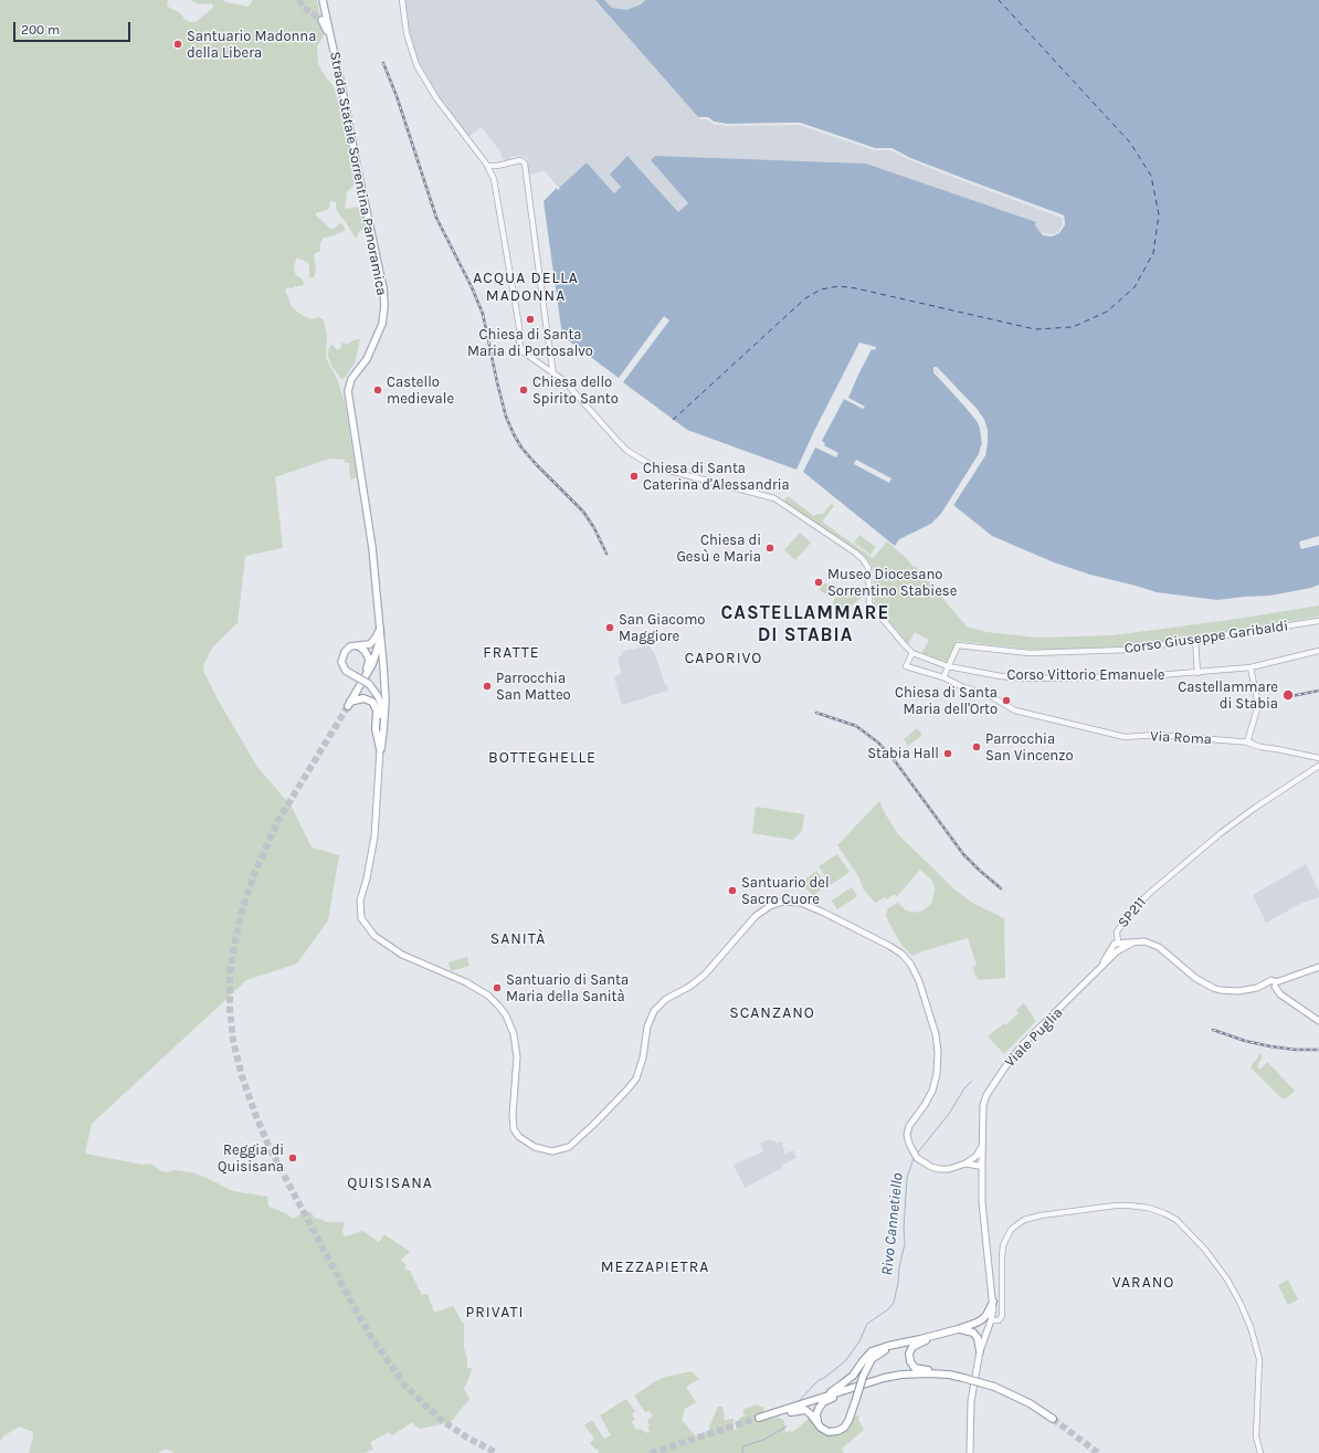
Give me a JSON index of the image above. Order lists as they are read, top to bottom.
{
  "streets": {
    "main road": ["Strada Statale Sorrentina Panoramica", "Viale Puglia"],
    "street": [
      "Corso Giuseppe Garibaldi",
      "Corso Vittorio Emanuele",
      "Via Roma",
      "SP211"
    ]
  },
  "crossings": [
    ["Corso Giuseppe Garibaldi", "Corso Vittorio Emanuele"],
    ["Corso Vittorio Emanuele", "Via Roma"],
    ["SP211", "Viale Puglia"]
  ],
  "districts": [
    "ACQUA DELLA MADONNA",
    "CASTELLAMMARE DI STABIA",
    "FRATTE",
    "CAPORIVO",
    "BOTTEGHELLE",
    "SANITÀ",
    "SCANZANO",
    "QUISISANA",
    "MEZZAPIETRA",
    "VARANO",
    "PRIVATI"
  ],
  "water": ["Rivo Cannetiello"],
  "places": [
    "Santuario Madonna della Libera",
    "Chiesa di Santa Maria di Portosalvo",
    "Castello medievale",
    "Chiesa dello Spirito Santo",
    "Chiesa di Santa Caterina d'Alessandria",
    "Chiesa di Gesù e Maria",
    "Museo Diocesano Sorrentino Stabiese",
    "San Giacomo Maggiore",
    "Parrocchia San Matteo",
    "Castellammare di Stabia",
    "Chiesa di Santa Maria dell'Orto",
    "Parrocchia San Vincenzo",
    "Stabia Hall",
    "Santuario del Sacro Cuore",
    "Santuario di Santa Maria della Sanità",
    "Reggia di Quisisana"
  ],
  "scale_bar": "200 m"
}
